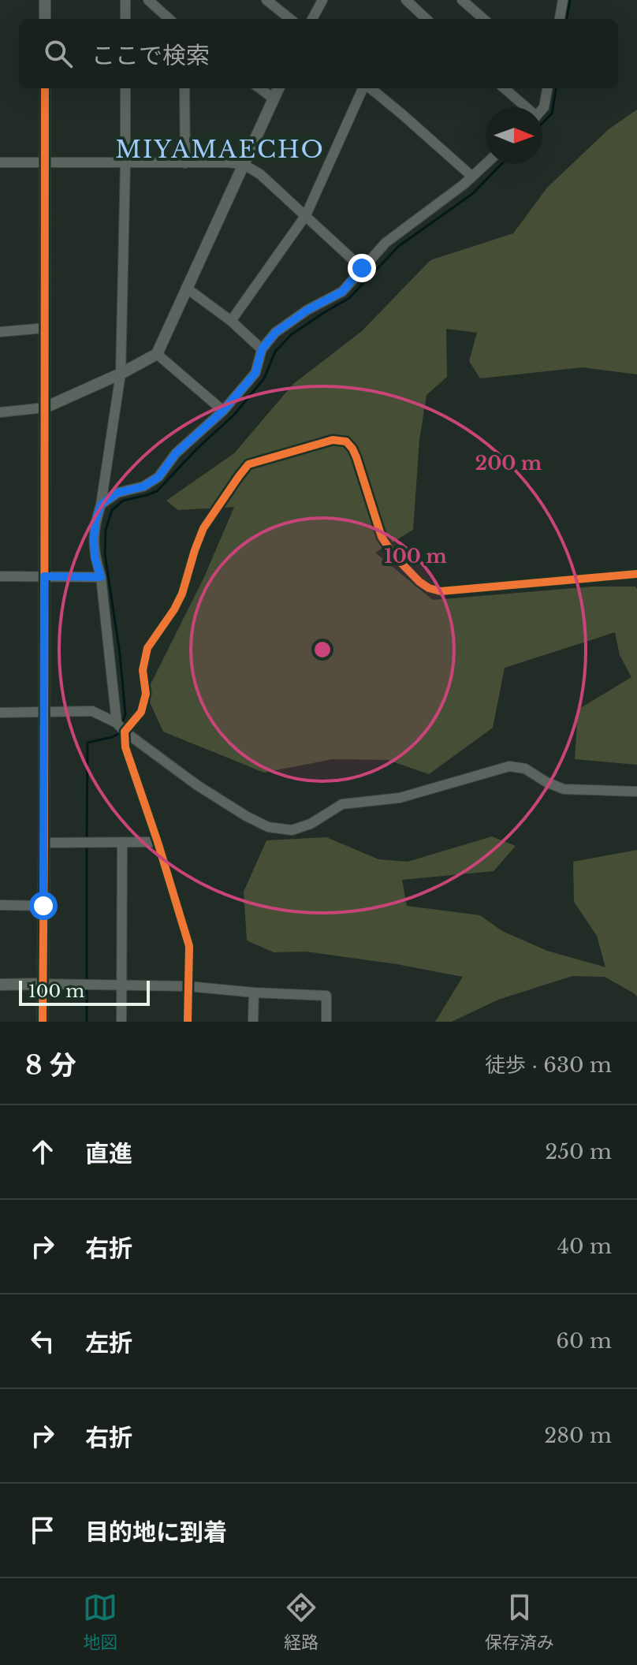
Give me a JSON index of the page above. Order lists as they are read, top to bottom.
{
  "districts": ["MIYAMAECHO"],
  "scale_bar": "100 m",
  "north": "right",
  "page": {
    "search": "ここで検索",
    "scale": "100 m",
    "heading": ["8 分", "徒歩 · 630 m"],
    "list": [
      ["直進", "250 m"],
      ["右折", "40 m"],
      ["左折", "60 m"],
      ["右折", "280 m"],
      "目的地に到着"
    ],
    "nav": ["地図", "経路", "保存済み"]
  },
  "rings": ["200 m", "100 m"]
}
